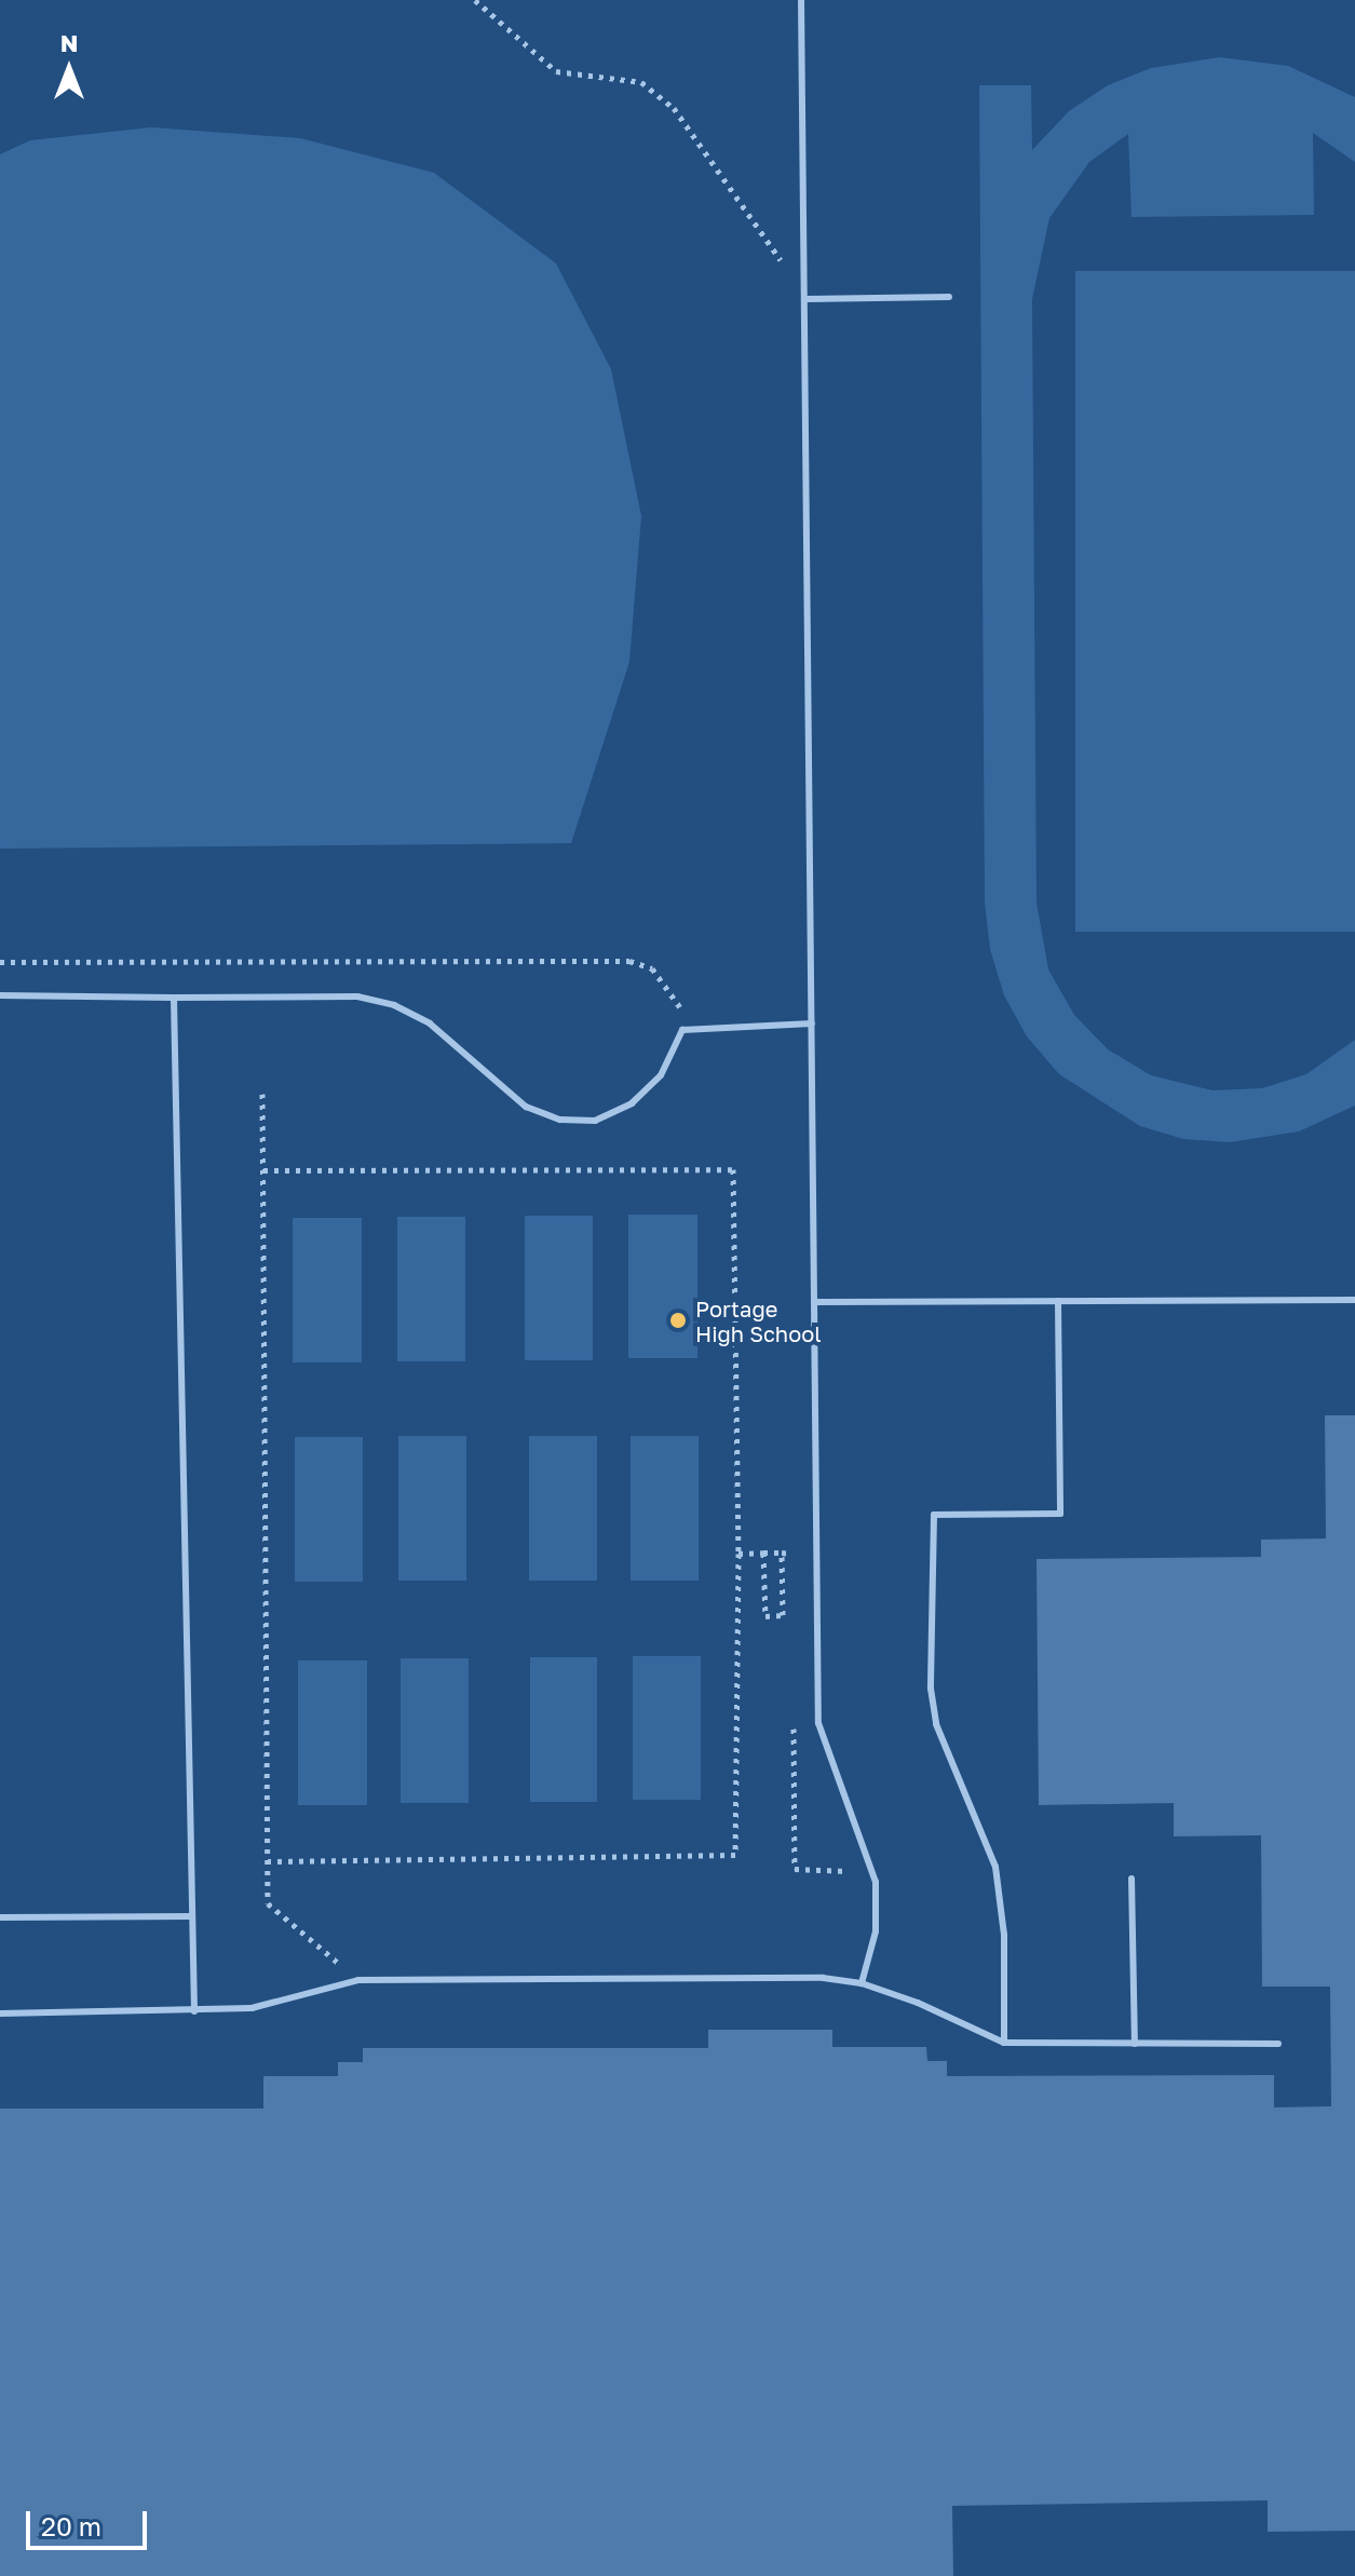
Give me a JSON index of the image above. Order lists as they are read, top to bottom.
{
  "places": ["Portage High School"],
  "scale_bar": "20 m",
  "north": "top"
}
